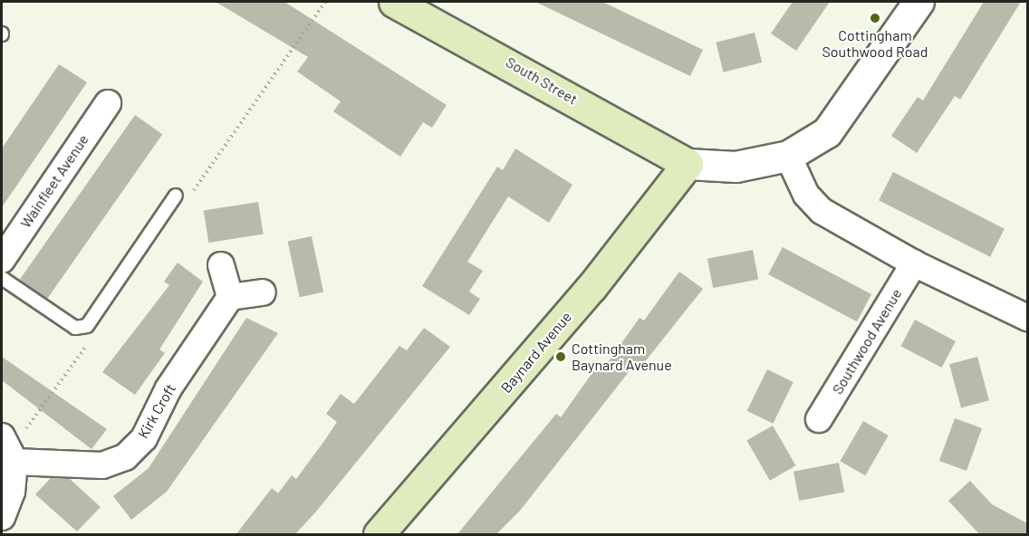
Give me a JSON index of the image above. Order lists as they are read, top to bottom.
{
  "streets": {
    "main road": ["South Street", "Baynard Avenue"],
    "street": ["Wainfleet Avenue", "Southwood Avenue", "Kirk Croft"]
  },
  "crossings": [
    ["South Street", "Baynard Avenue"]
  ],
  "places": ["Cottingham Southwood Road", "Cottingham Baynard Avenue"]
}
